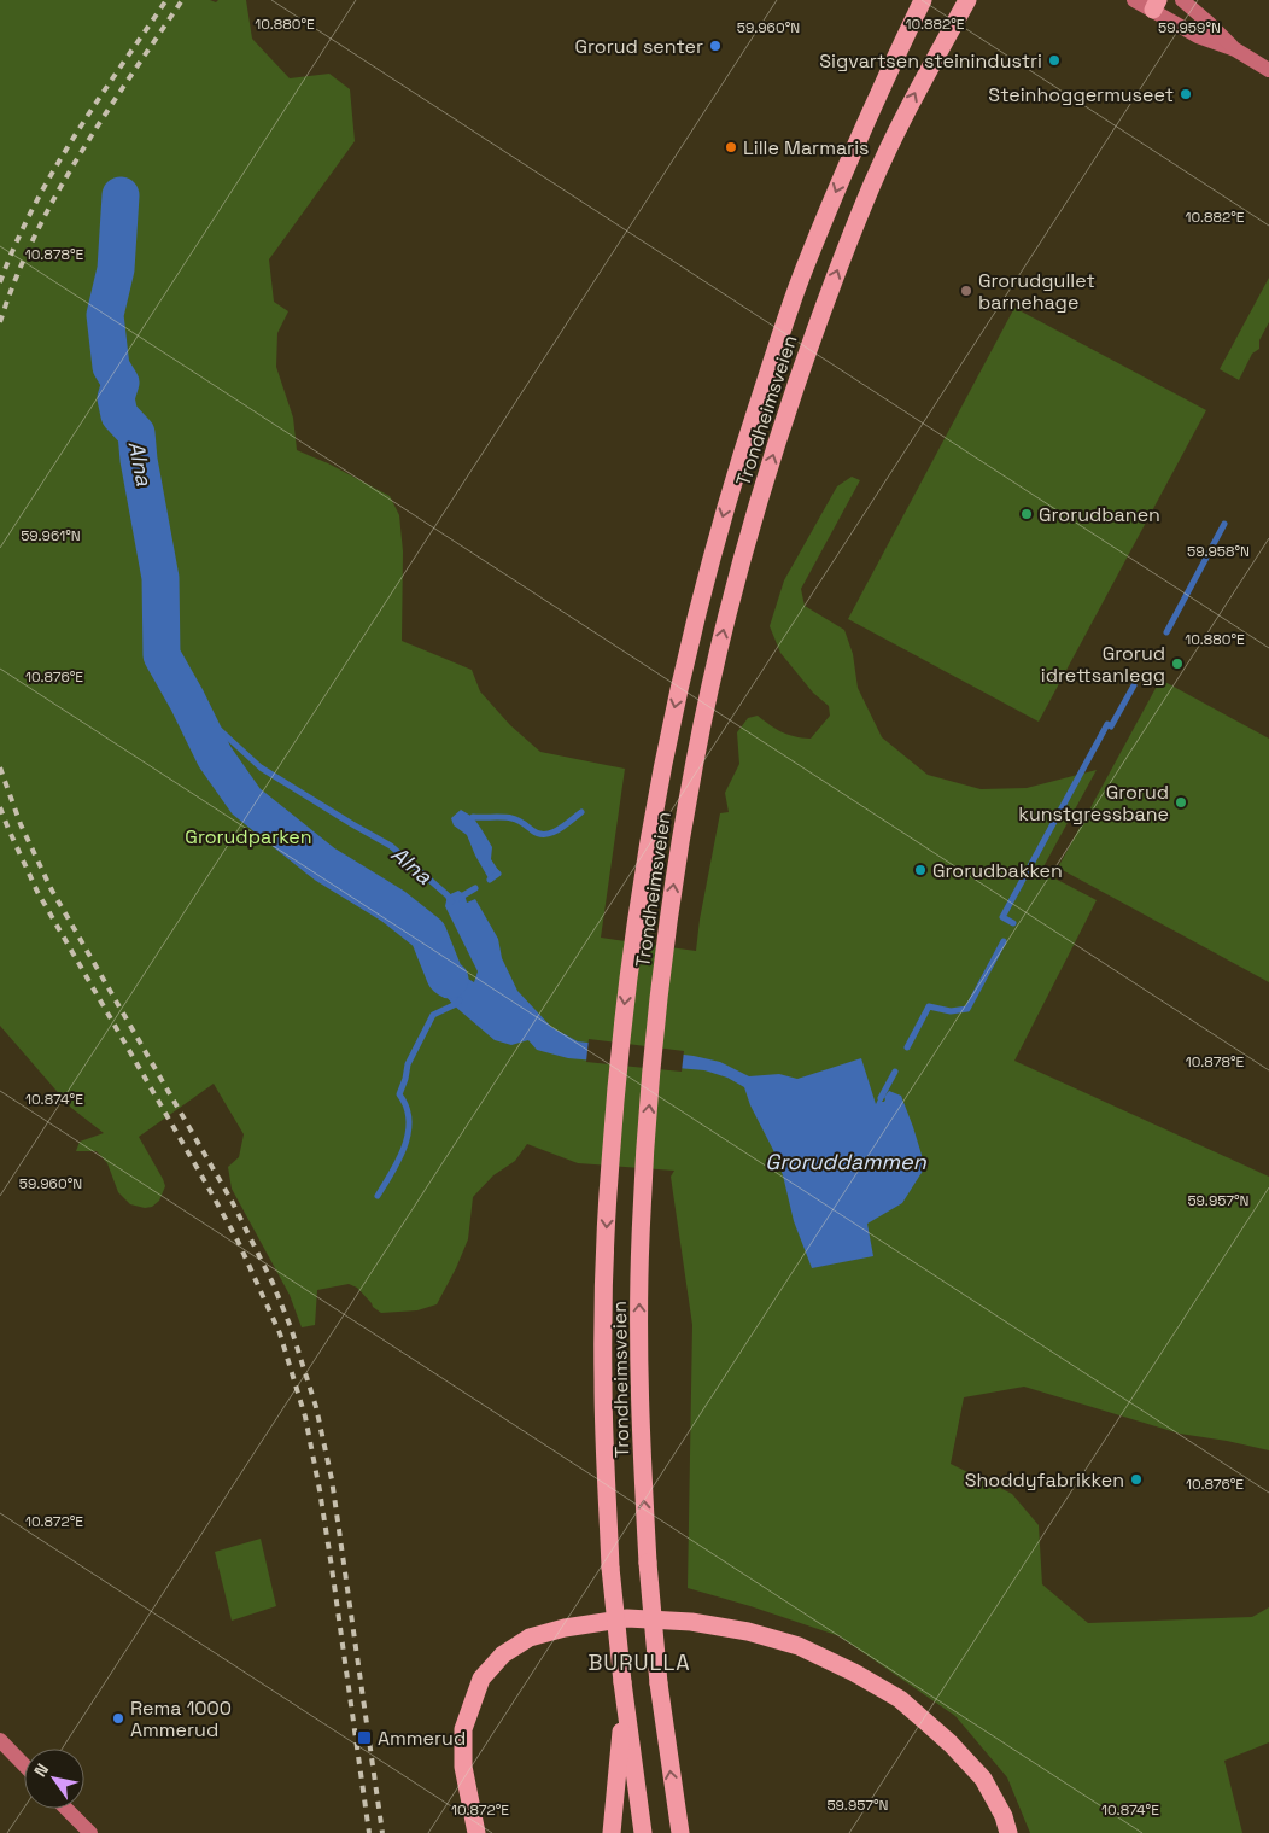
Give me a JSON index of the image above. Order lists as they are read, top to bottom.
{
  "streets": {
    "highway": ["Trondheimsveien"]
  },
  "districts": ["BURULLA"],
  "water": ["Alna", "Groruddammen"],
  "parks": ["Grorudparken"],
  "places": {
    "other": [
      "Grorud senter",
      "Sigvartsen steinindustri",
      "Steinhoggermuseet",
      "Lille Marmaris",
      "Grorudgullet barnehage",
      "Grorudbanen",
      "Grorud idrettsanlegg",
      "Grorud kunstgressbane",
      "Grorudbakken",
      "Shoddyfabrikken",
      "Rema 1000 Ammerud"
    ],
    "transit": ["Ammerud"]
  },
  "north": "top left",
  "coordinates": [
    "10.880°E",
    "10.882°E",
    "59.960°N",
    "59.959°N",
    "10.878°E",
    "59.961°N",
    "59.958°N",
    "10.876°E",
    "10.874°E",
    "59.957°N",
    "10.872°E"
  ]
}
